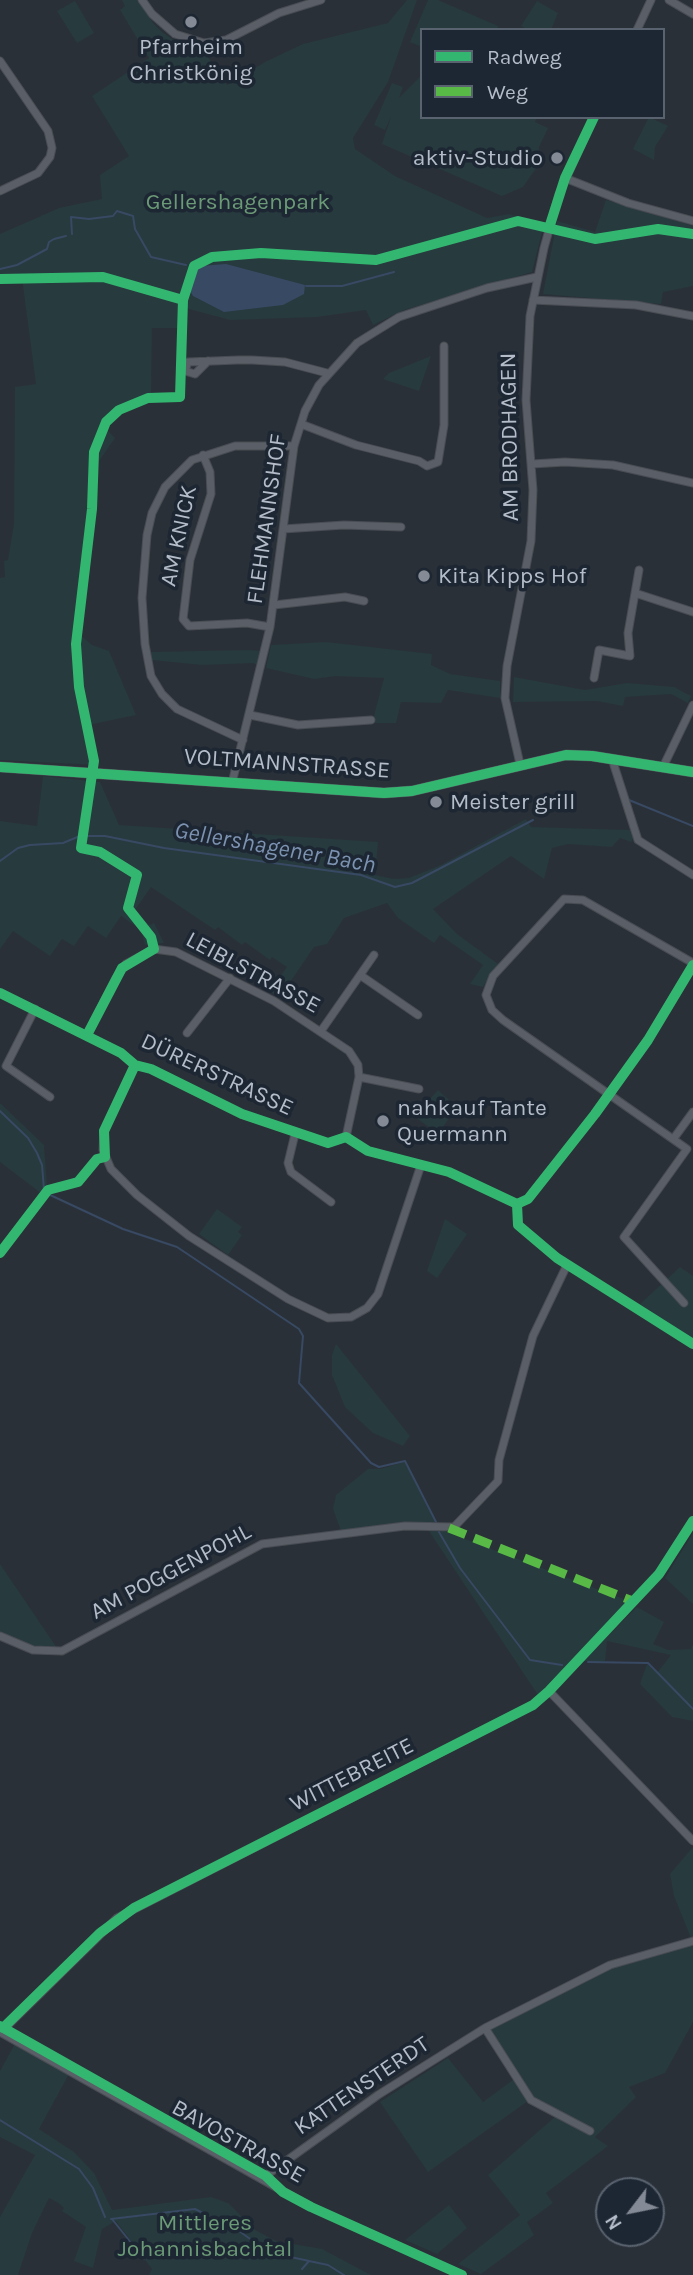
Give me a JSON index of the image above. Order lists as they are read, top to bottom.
{
  "streets": {
    "street": [
      "AM BRODHAGEN",
      "FLEHMANNSHOF",
      "AM KNICK",
      "VOLTMANNSTRASSE",
      "LEIBLSTRASSE",
      "DÜRERSTRASSE",
      "AM POGGENPOHL",
      "WITTEBREITE",
      "KATTENSTERDT",
      "BAVOSTRASSE"
    ]
  },
  "crossings": [
    ["AM BRODHAGEN", "FLEHMANNSHOF"],
    ["AM BRODHAGEN", "VOLTMANNSTRASSE"],
    ["FLEHMANNSHOF", "AM KNICK"],
    ["FLEHMANNSHOF", "VOLTMANNSTRASSE"],
    ["LEIBLSTRASSE", "DÜRERSTRASSE"],
    ["WITTEBREITE", "BAVOSTRASSE"],
    ["KATTENSTERDT", "BAVOSTRASSE"]
  ],
  "water": ["Gellershagener Bach"],
  "parks": ["Gellershagenpark", "Mittleres Johannisbachtal"],
  "places": [
    "Pfarrheim Christkönig",
    "aktiv-Studio",
    "Kita Kipps Hof",
    "Meister grill",
    "nahkauf Tante Quermann"
  ],
  "legend": ["Radweg", "Weg"],
  "north": "bottom left"
}
